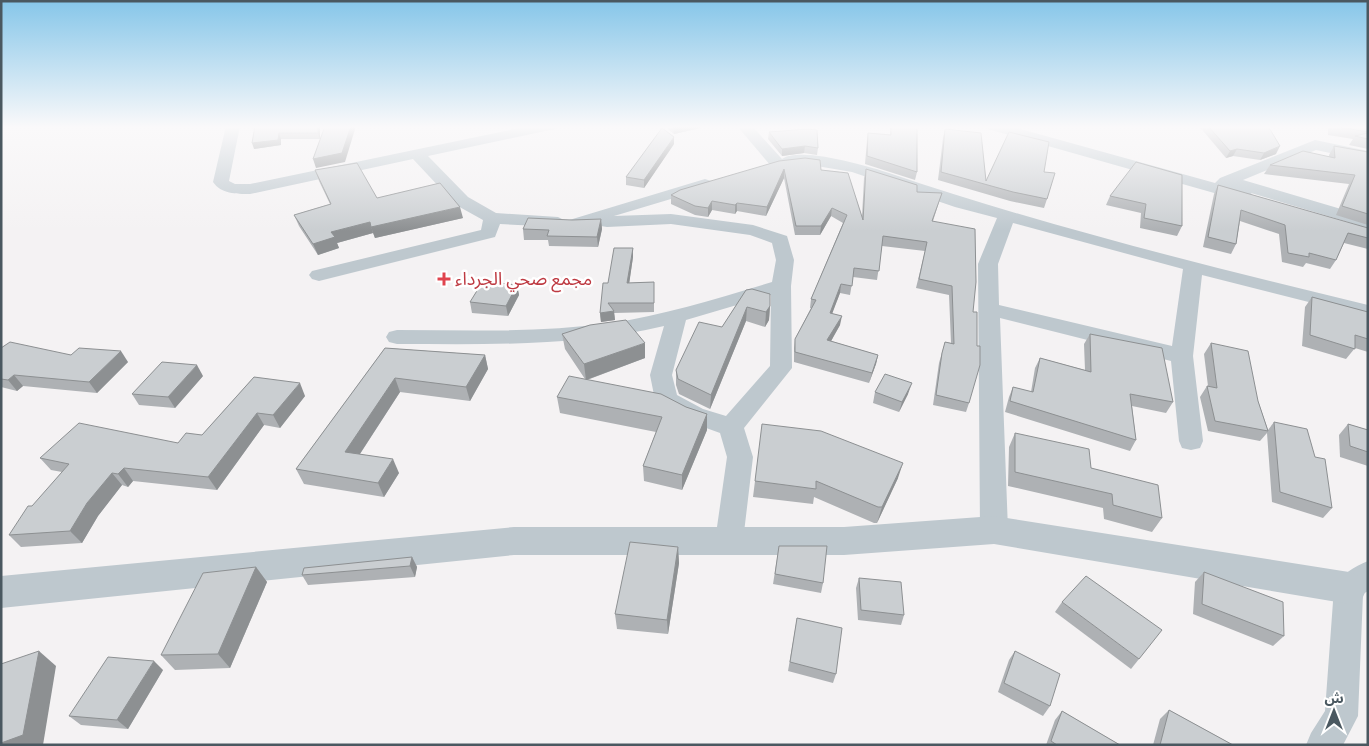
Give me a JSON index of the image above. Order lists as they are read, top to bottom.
{
  "places": {
    "health": ["مجمع صحي الجرداء"]
  },
  "north": "top"
}
